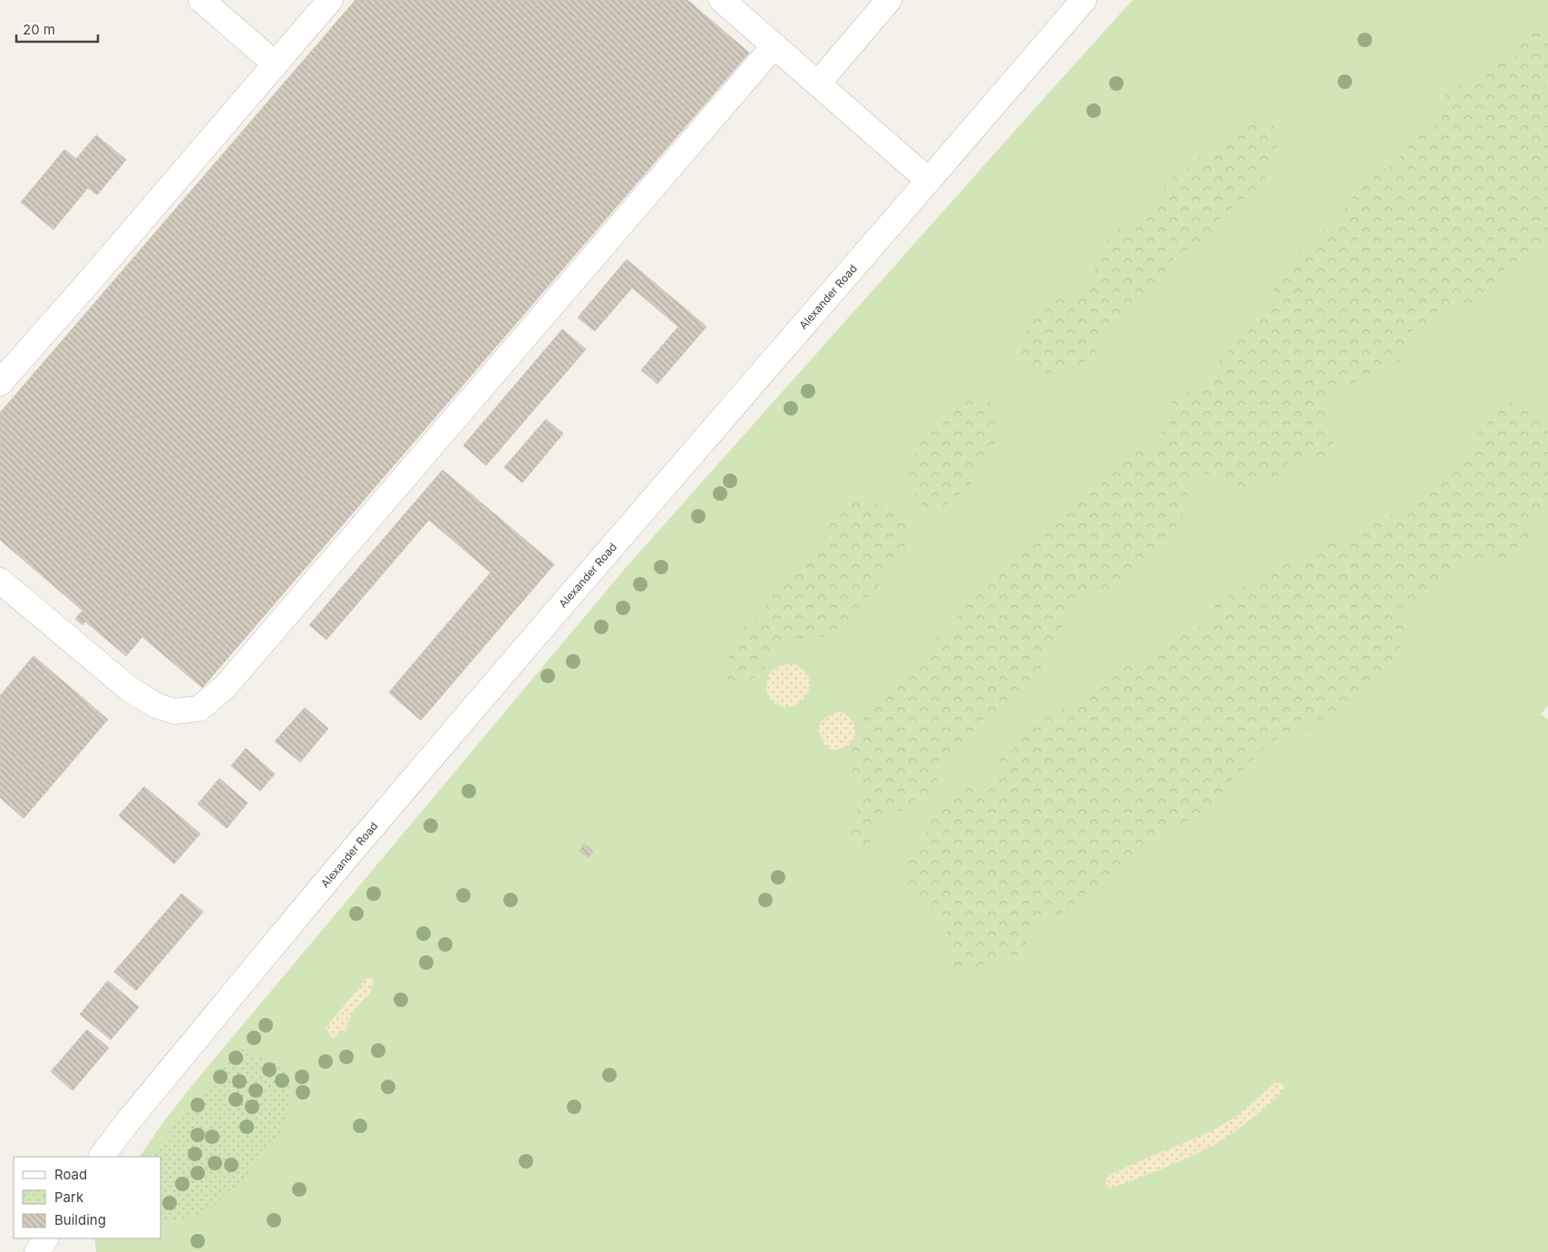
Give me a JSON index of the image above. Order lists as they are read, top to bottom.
{
  "streets": {
    "street": ["Alexander Road"]
  },
  "legend": ["Road", "Park", "Building"],
  "scale_bar": "20 m"
}
